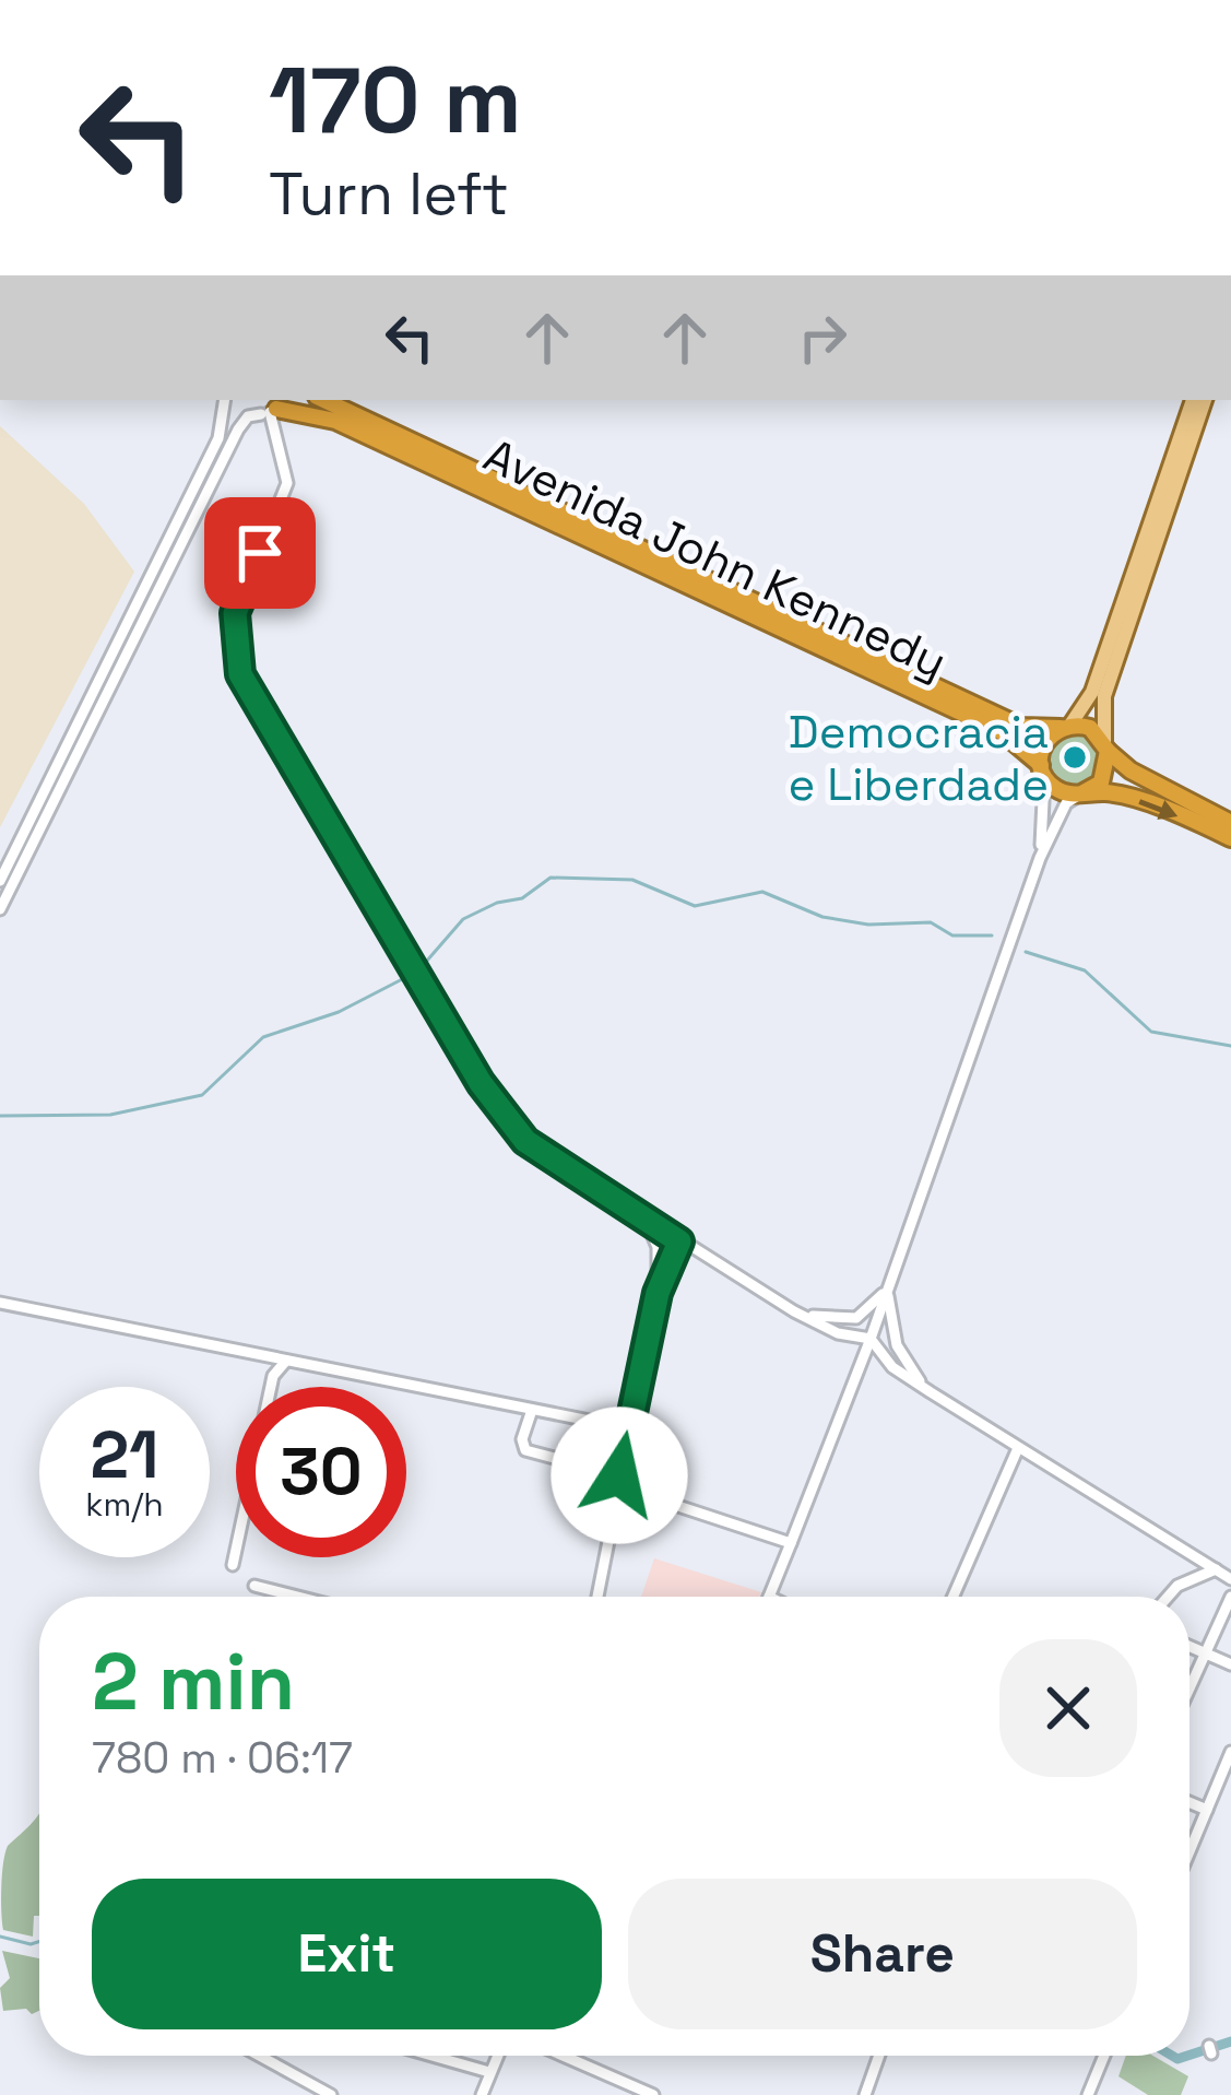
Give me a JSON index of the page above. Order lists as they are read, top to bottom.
{
  "streets": {
    "highway": ["Avenida John Kennedy"]
  },
  "places": ["Democracia e Liberdade"],
  "page": {
    "turn": ["170 m", "Turn left"],
    "speed": "21 km/h",
    "limit": "30",
    "heading": ["2 min", "780 m · 06:17"],
    "buttons": ["Exit", "Share"]
  }
}
